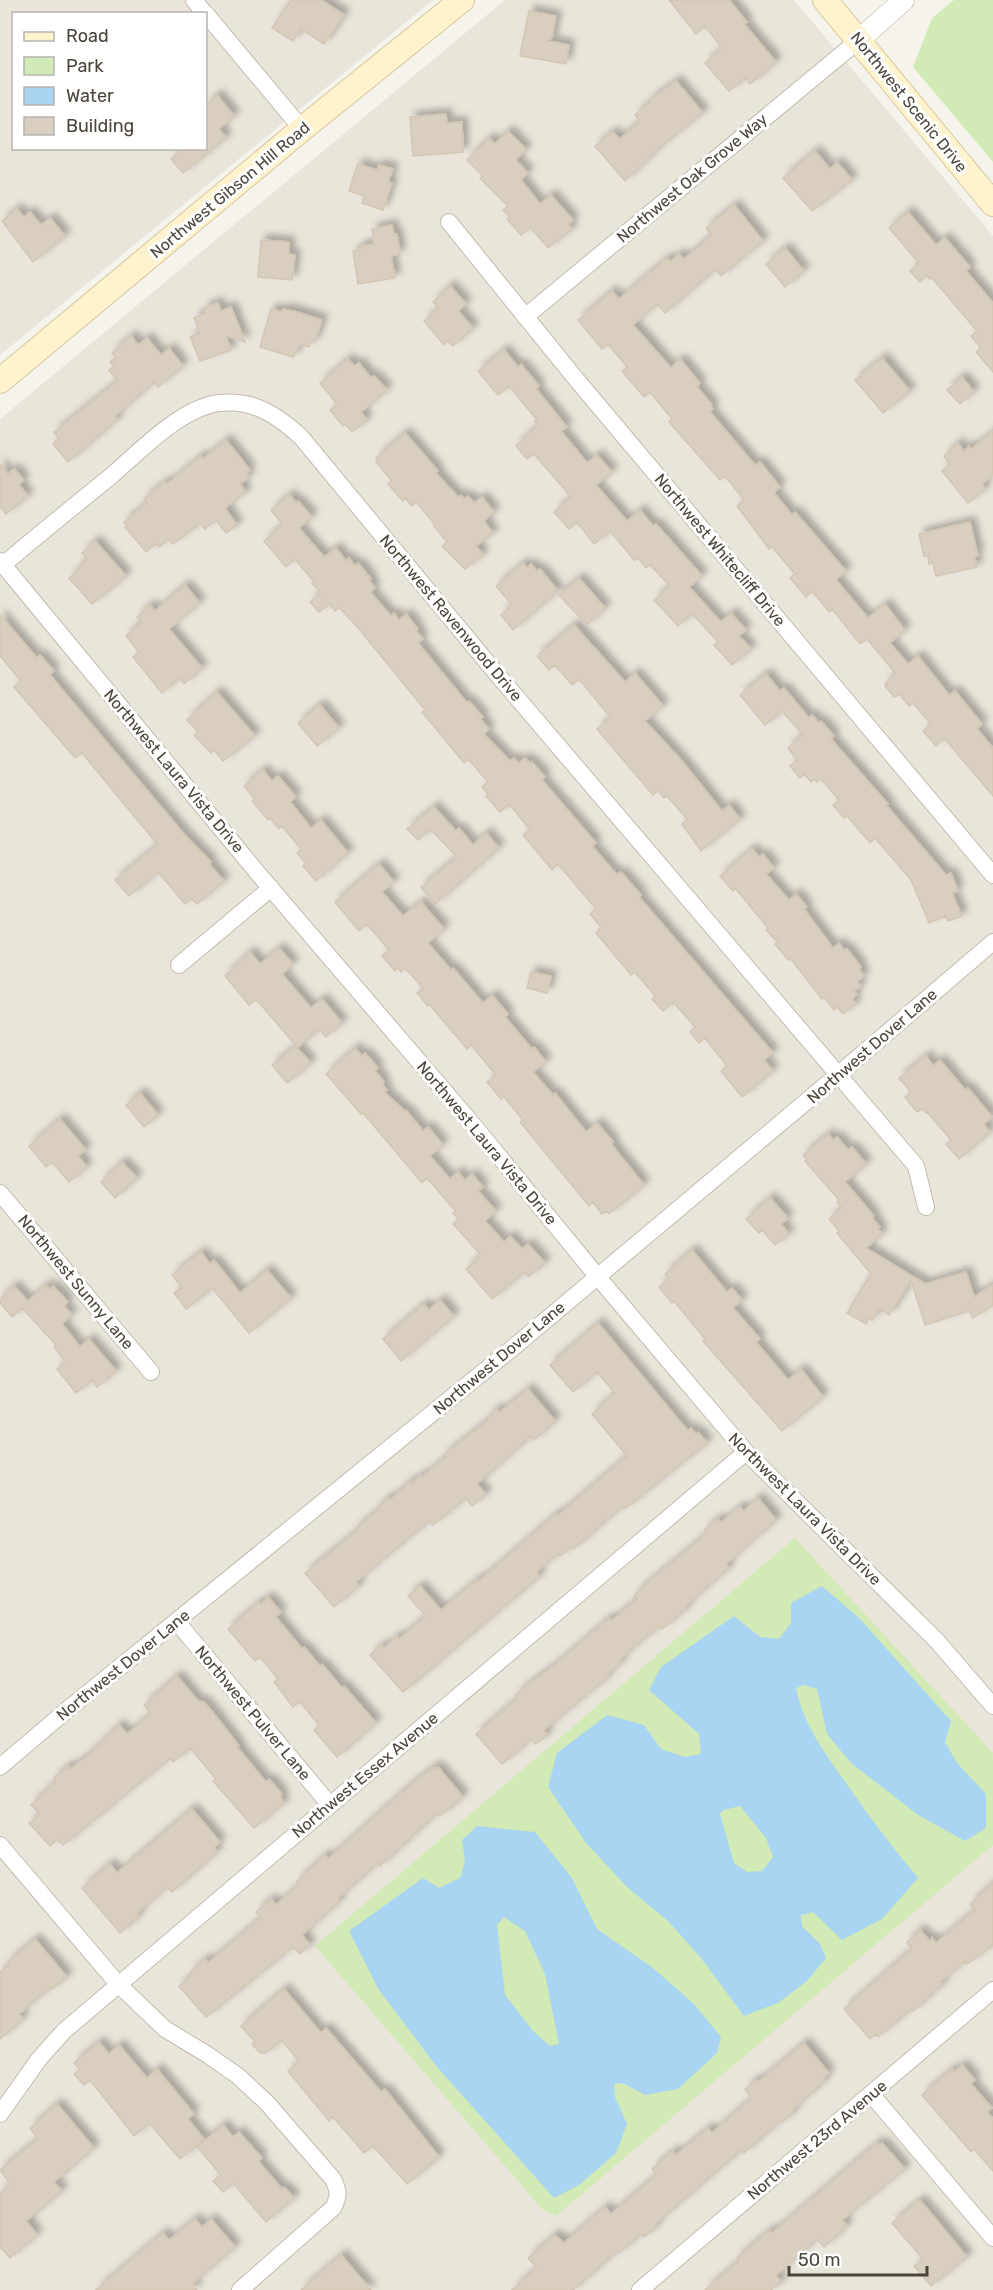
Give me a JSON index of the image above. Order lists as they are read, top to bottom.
{
  "streets": {
    "main road": ["Northwest Scenic Drive", "Northwest Gibson Hill Road"],
    "street": [
      "Northwest Oak Grove Way",
      "Northwest Whitecliff Drive",
      "Northwest Ravenwood Drive",
      "Northwest Laura Vista Drive",
      "Northwest Dover Lane",
      "Northwest Sunny Lane",
      "Northwest Pulver Lane",
      "Northwest Essex Avenue",
      "Northwest 23rd Avenue"
    ]
  },
  "crossings": [
    ["Northwest Scenic Drive", "Northwest Oak Grove Way"],
    ["Northwest Oak Grove Way", "Northwest Whitecliff Drive"],
    ["Northwest Ravenwood Drive", "Northwest Laura Vista Drive"],
    ["Northwest Ravenwood Drive", "Northwest Dover Lane"],
    ["Northwest Laura Vista Drive", "Northwest Dover Lane"],
    ["Northwest Laura Vista Drive", "Northwest Essex Avenue"],
    ["Northwest Dover Lane", "Northwest Pulver Lane"],
    ["Northwest Pulver Lane", "Northwest Essex Avenue"]
  ],
  "legend": [
    "Road",
    "Park",
    "Water",
    "Building"
  ],
  "scale_bar": "50 m"
}
